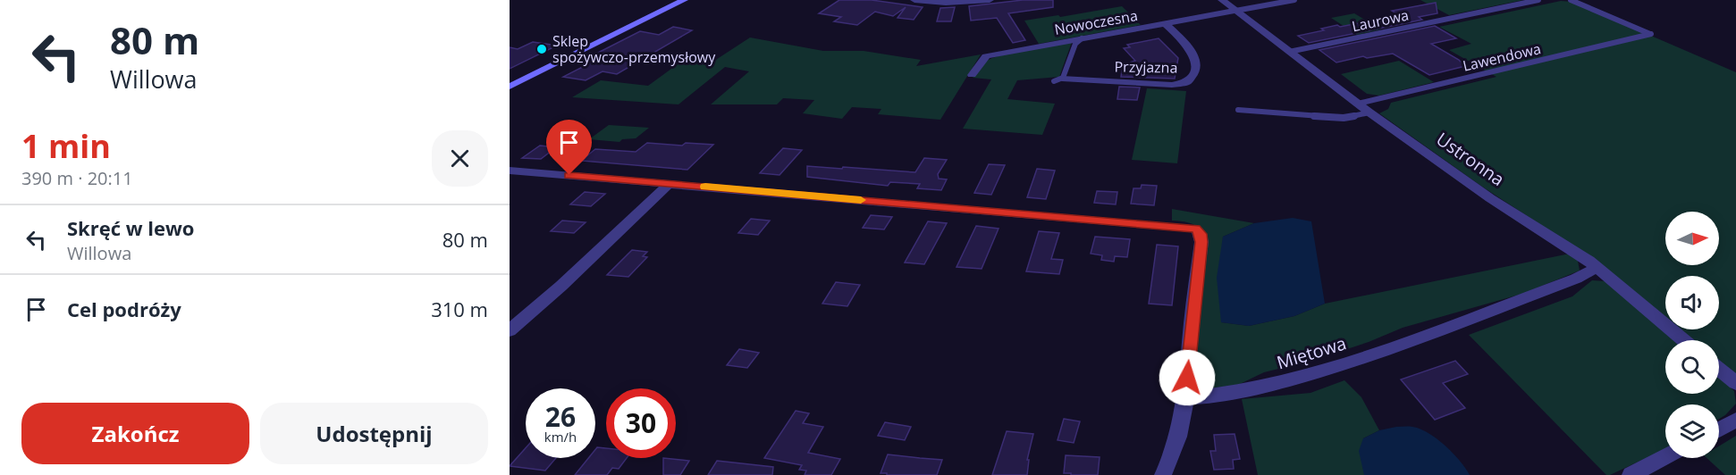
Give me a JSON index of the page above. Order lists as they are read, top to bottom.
{
  "streets": {
    "street": [
      "Nowoczesna",
      "Przyjazna",
      "Ustronna",
      "Miętowa"
    ],
    "lane": ["Laurowa", "Lawendowa"]
  },
  "crossings": [
    ["Laurowa", "Ustronna"],
    ["Nowoczesna", "Przyjazna"],
    ["Nowoczesna", "Ustronna"],
    ["Lawendowa", "Ustronna"],
    ["Ustronna", "Miętowa"]
  ],
  "places": ["Sklep spożywczo-przemysłowy"],
  "north": "right",
  "page": {
    "turn": ["80 m", "Willowa"],
    "heading": ["1 min", "390 m · 20:11"],
    "list": [
      {
        "name": "Skręć w lewo",
        "note": "Willowa",
        "value": "80 m"
      },
      {
        "name": "Cel podróży",
        "value": "310 m"
      }
    ],
    "speed": "26 km/h",
    "limit": "30",
    "buttons": ["Zakończ", "Udostępnij"]
  }
}
